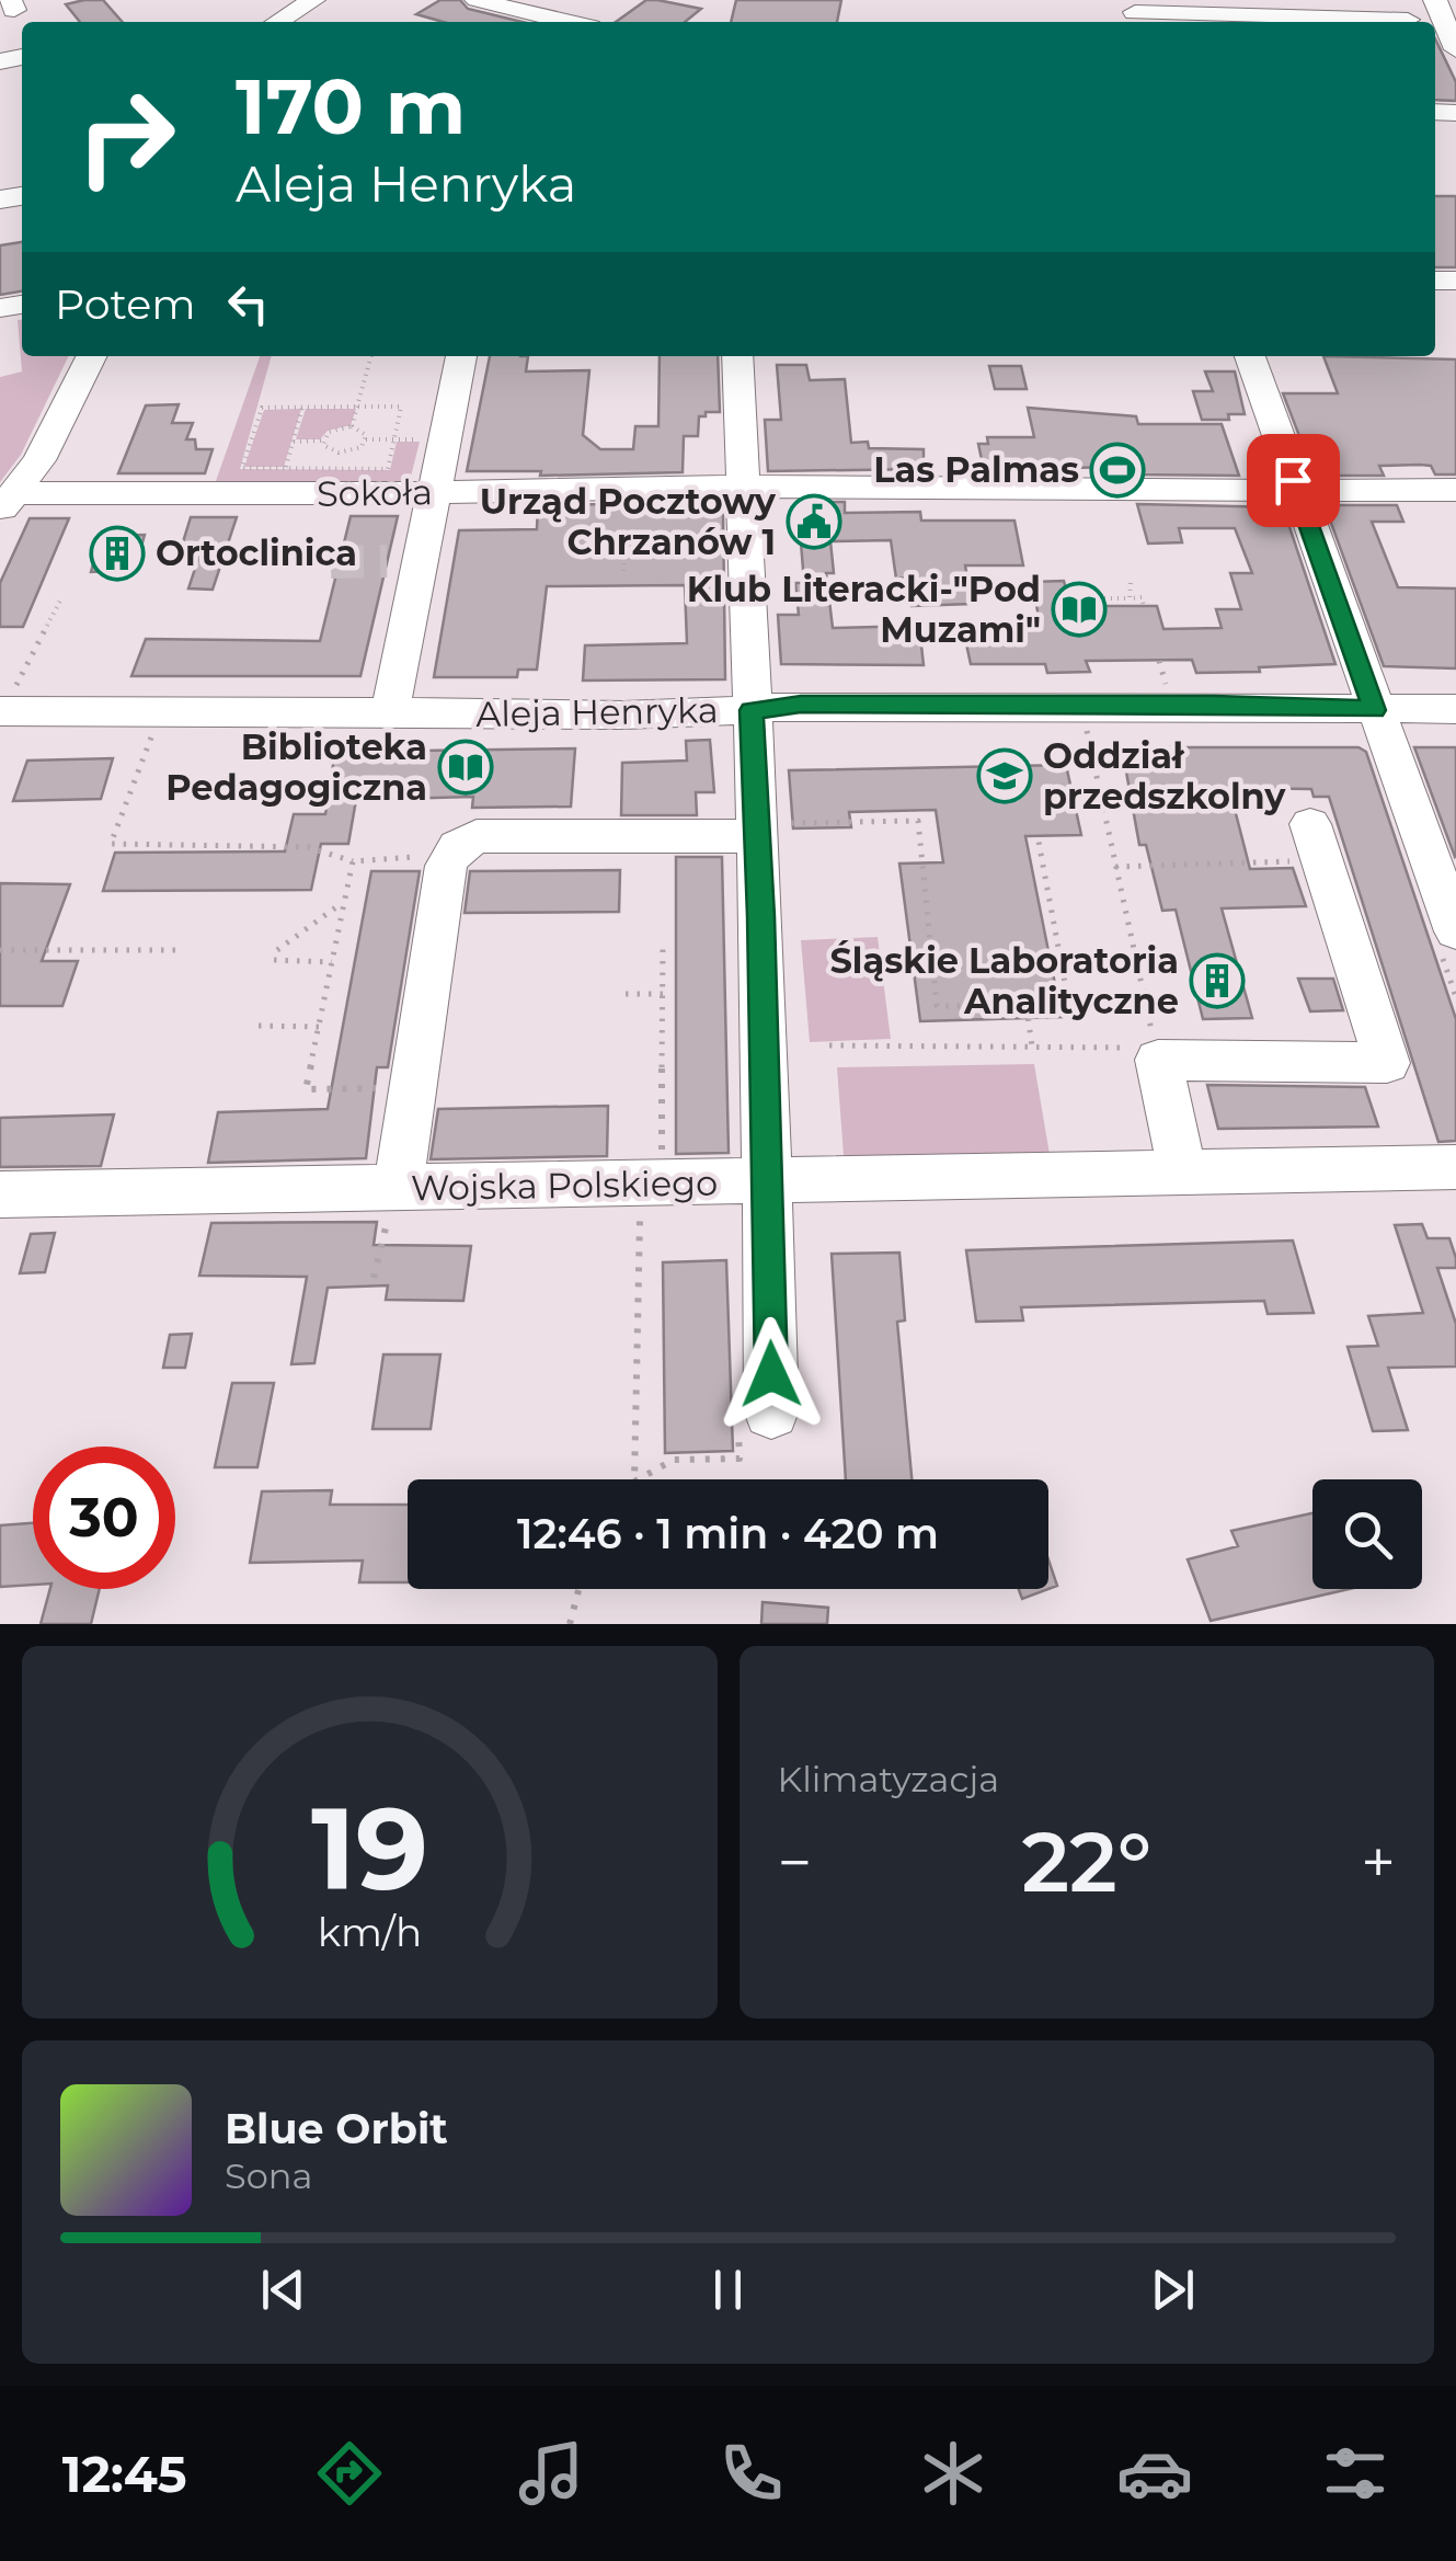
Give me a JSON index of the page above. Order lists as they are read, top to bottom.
{
  "streets": {
    "street": ["Sokoła", "Aleja Henryka", "Wojska Polskiego"]
  },
  "places": {
    "sports": ["Las Palmas"],
    "public building": ["Urząd Pocztowy Chrzanów 1"],
    "building": ["Ortoclinica", "Śląskie Laboratoria Analityczne"],
    "library": ["Klub Literacki-\"Pod Muzami\"", "Biblioteka Pedagogiczna"],
    "school or university": ["Oddział przedszkolny"]
  },
  "page": {
    "turn": ["170 m", "Aleja Henryka"],
    "then": "Potem",
    "limit": "30",
    "trip": "12:46 · 1 min · 420 m",
    "tile": "Klimatyzacja",
    "heat": ["−", "22°", "+"],
    "song": ["Blue Orbit", "Sona"],
    "tabs": "12:45",
    "gauge": ["19", "km/h"]
  }
}
